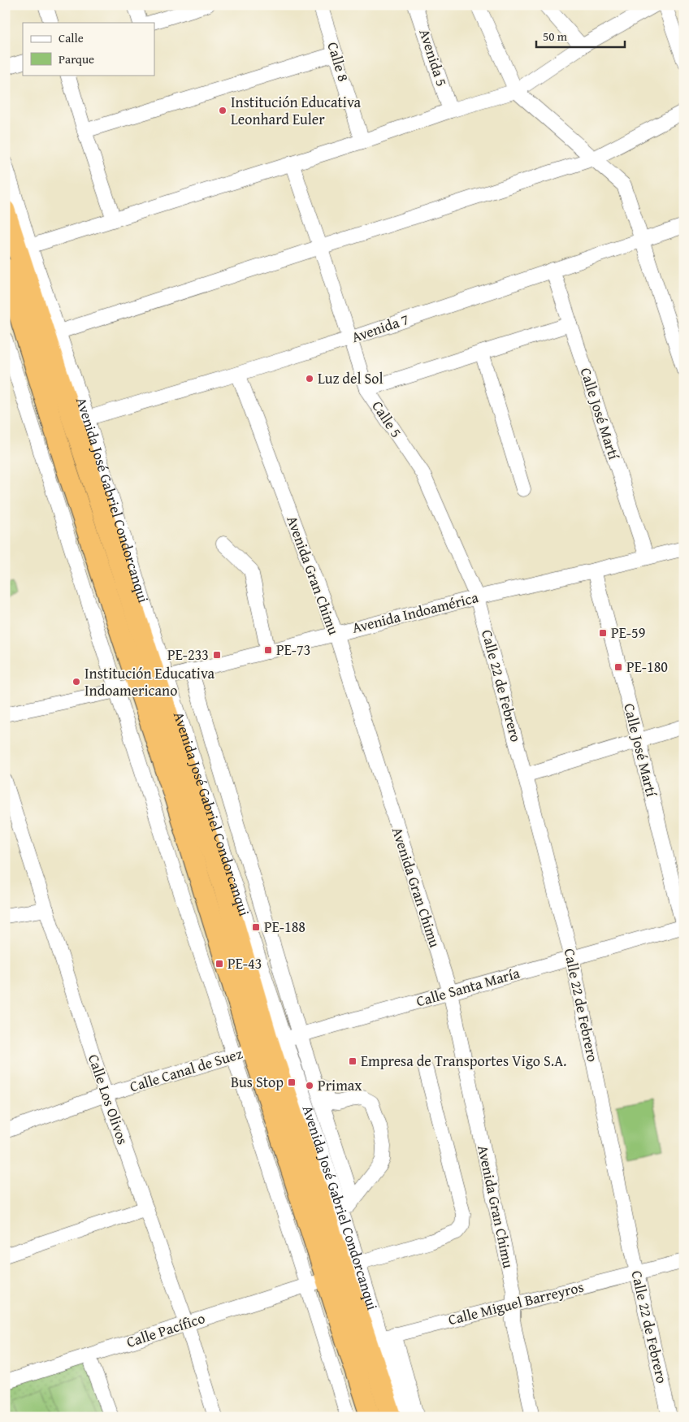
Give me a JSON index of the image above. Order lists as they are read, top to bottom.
{
  "streets": {
    "highway": ["Avenida José Gabriel Condorcanqui"],
    "street": [
      "Avenida 5",
      "Calle 8",
      "Avenida 7",
      "Calle José Martí",
      "Calle 5",
      "Avenida Gran Chimu",
      "Avenida Indoamérica",
      "Calle 22 de Febrero",
      "Calle Santa María",
      "Calle Canal de Suez",
      "Calle Los Olivos",
      "Calle Miguel Barreyros",
      "Calle Pacífico"
    ]
  },
  "crossings": [
    ["Avenida 7", "Calle José Martí"],
    ["Avenida 7", "Calle 5"],
    ["Avenida 7", "Avenida José Gabriel Condorcanqui"],
    ["Avenida 7", "Avenida Gran Chimu"],
    ["Calle José Martí", "Avenida Indoamérica"],
    ["Calle José Martí", "Calle Santa María"],
    ["Calle 5", "Avenida Indoamérica"],
    ["Calle 5", "Calle 22 de Febrero"],
    ["Avenida José Gabriel Condorcanqui", "Avenida Indoamérica"],
    ["Avenida José Gabriel Condorcanqui", "Calle Santa María"],
    ["Avenida José Gabriel Condorcanqui", "Calle Canal de Suez"],
    ["Avenida José Gabriel Condorcanqui", "Calle Miguel Barreyros"],
    ["Avenida José Gabriel Condorcanqui", "Calle Pacífico"],
    ["Avenida Gran Chimu", "Avenida Indoamérica"],
    ["Avenida Gran Chimu", "Calle Santa María"],
    ["Avenida Gran Chimu", "Calle Miguel Barreyros"],
    ["Avenida Indoamérica", "Calle 22 de Febrero"],
    ["Calle 22 de Febrero", "Calle Santa María"],
    ["Calle 22 de Febrero", "Calle Miguel Barreyros"],
    ["Calle Santa María", "Calle Canal de Suez"],
    ["Calle Canal de Suez", "Calle Los Olivos"],
    ["Calle Los Olivos", "Calle Pacífico"]
  ],
  "places": {
    "other": [
      "Institución Educativa Leonhard Euler",
      "Luz del Sol",
      "Institución Educativa Indoamericano",
      "Primax"
    ],
    "transit": [
      "PE-59",
      "PE-73",
      "PE-233",
      "PE-180",
      "PE-188",
      "PE-43",
      "Empresa de Transportes Vigo S.A.",
      "Bus Stop"
    ]
  },
  "legend": ["Calle", "Parque"],
  "scale_bar": "50 m"
}
